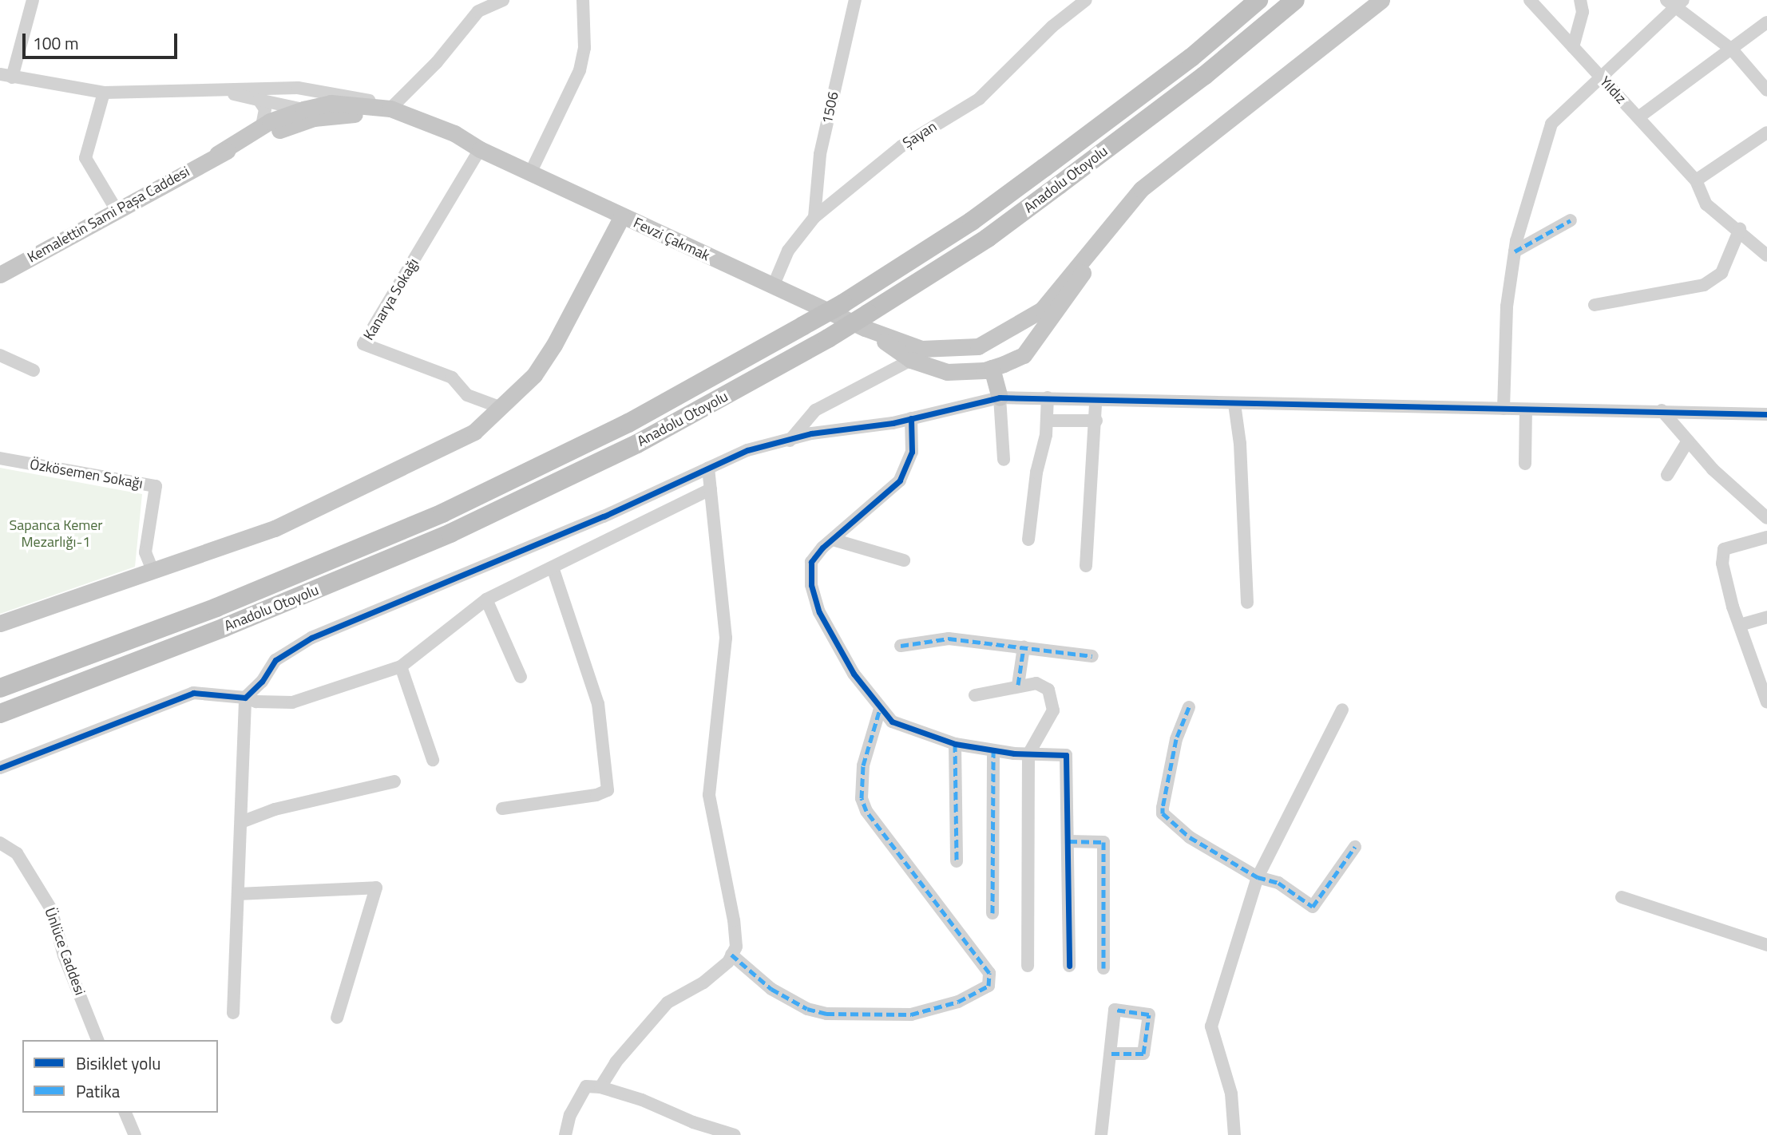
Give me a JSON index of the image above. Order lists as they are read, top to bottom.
{
  "streets": {
    "highway": ["Anadolu Otoyolu"],
    "main road": ["Kemalettin Sami Paşa Caddesi", "Fevzi Çakmak"],
    "street": [
      "Yıldız",
      "1506",
      "Şayan",
      "Kanarya Sokağı",
      "Özkösemen Sokağı",
      "Ünlüce Caddesi"
    ]
  },
  "crossings": [
    ["1506", "Şayan"],
    ["Şayan", "Fevzi Çakmak"],
    ["Anadolu Otoyolu", "Fevzi Çakmak"],
    ["Kemalettin Sami Paşa Caddesi", "Fevzi Çakmak"],
    ["Kemalettin Sami Paşa Caddesi", "Kanarya Sokağı"],
    ["Fevzi Çakmak", "Kanarya Sokağı"]
  ],
  "parks": ["Sapanca Kemer Mezarlığı-1"],
  "legend": ["Bisiklet yolu", "Patika"],
  "scale_bar": "100 m"
}
